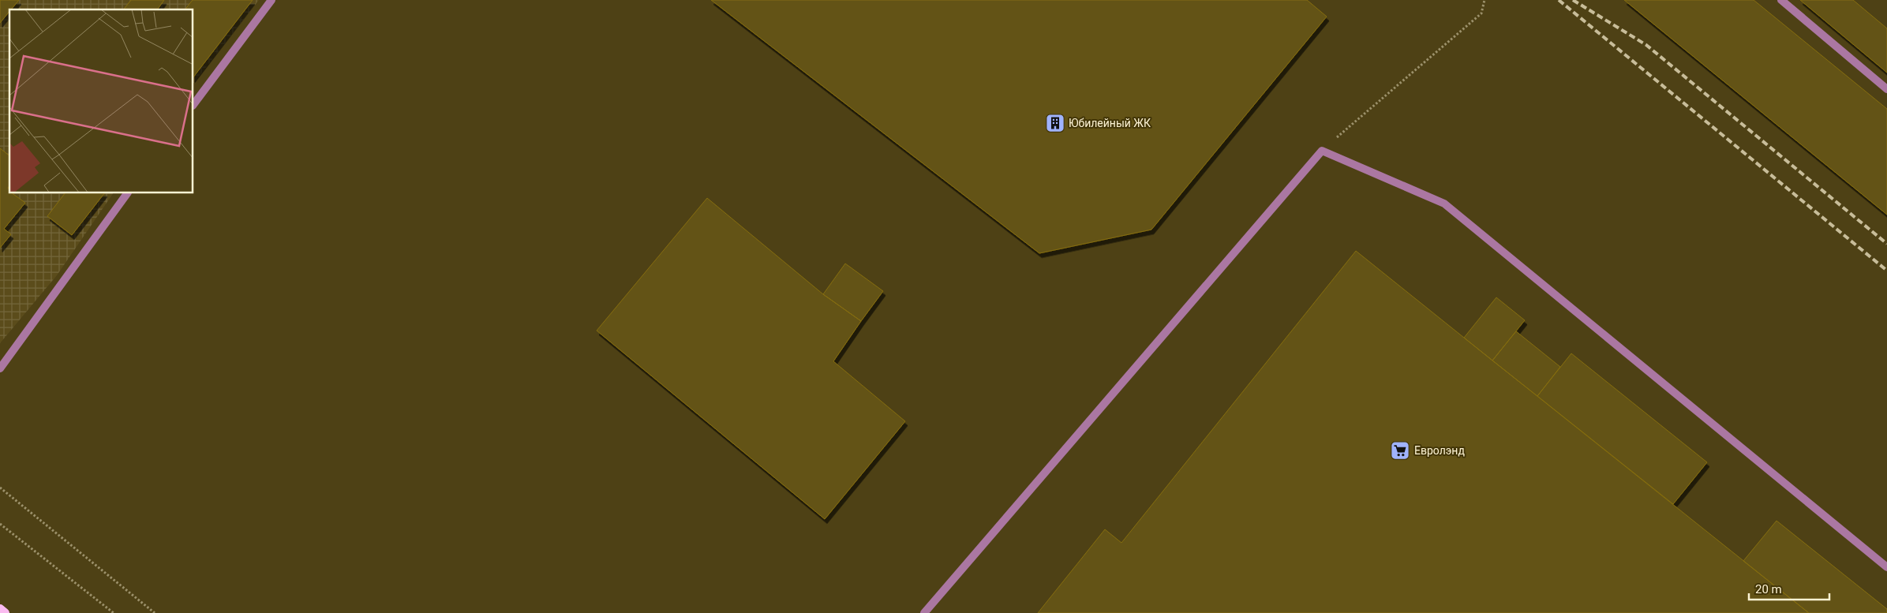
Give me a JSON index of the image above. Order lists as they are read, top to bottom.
{
  "places": {
    "building": ["Юбилейный ЖК"],
    "supermarket": ["Евролэнд"]
  },
  "scale_bar": "20 m"
}
